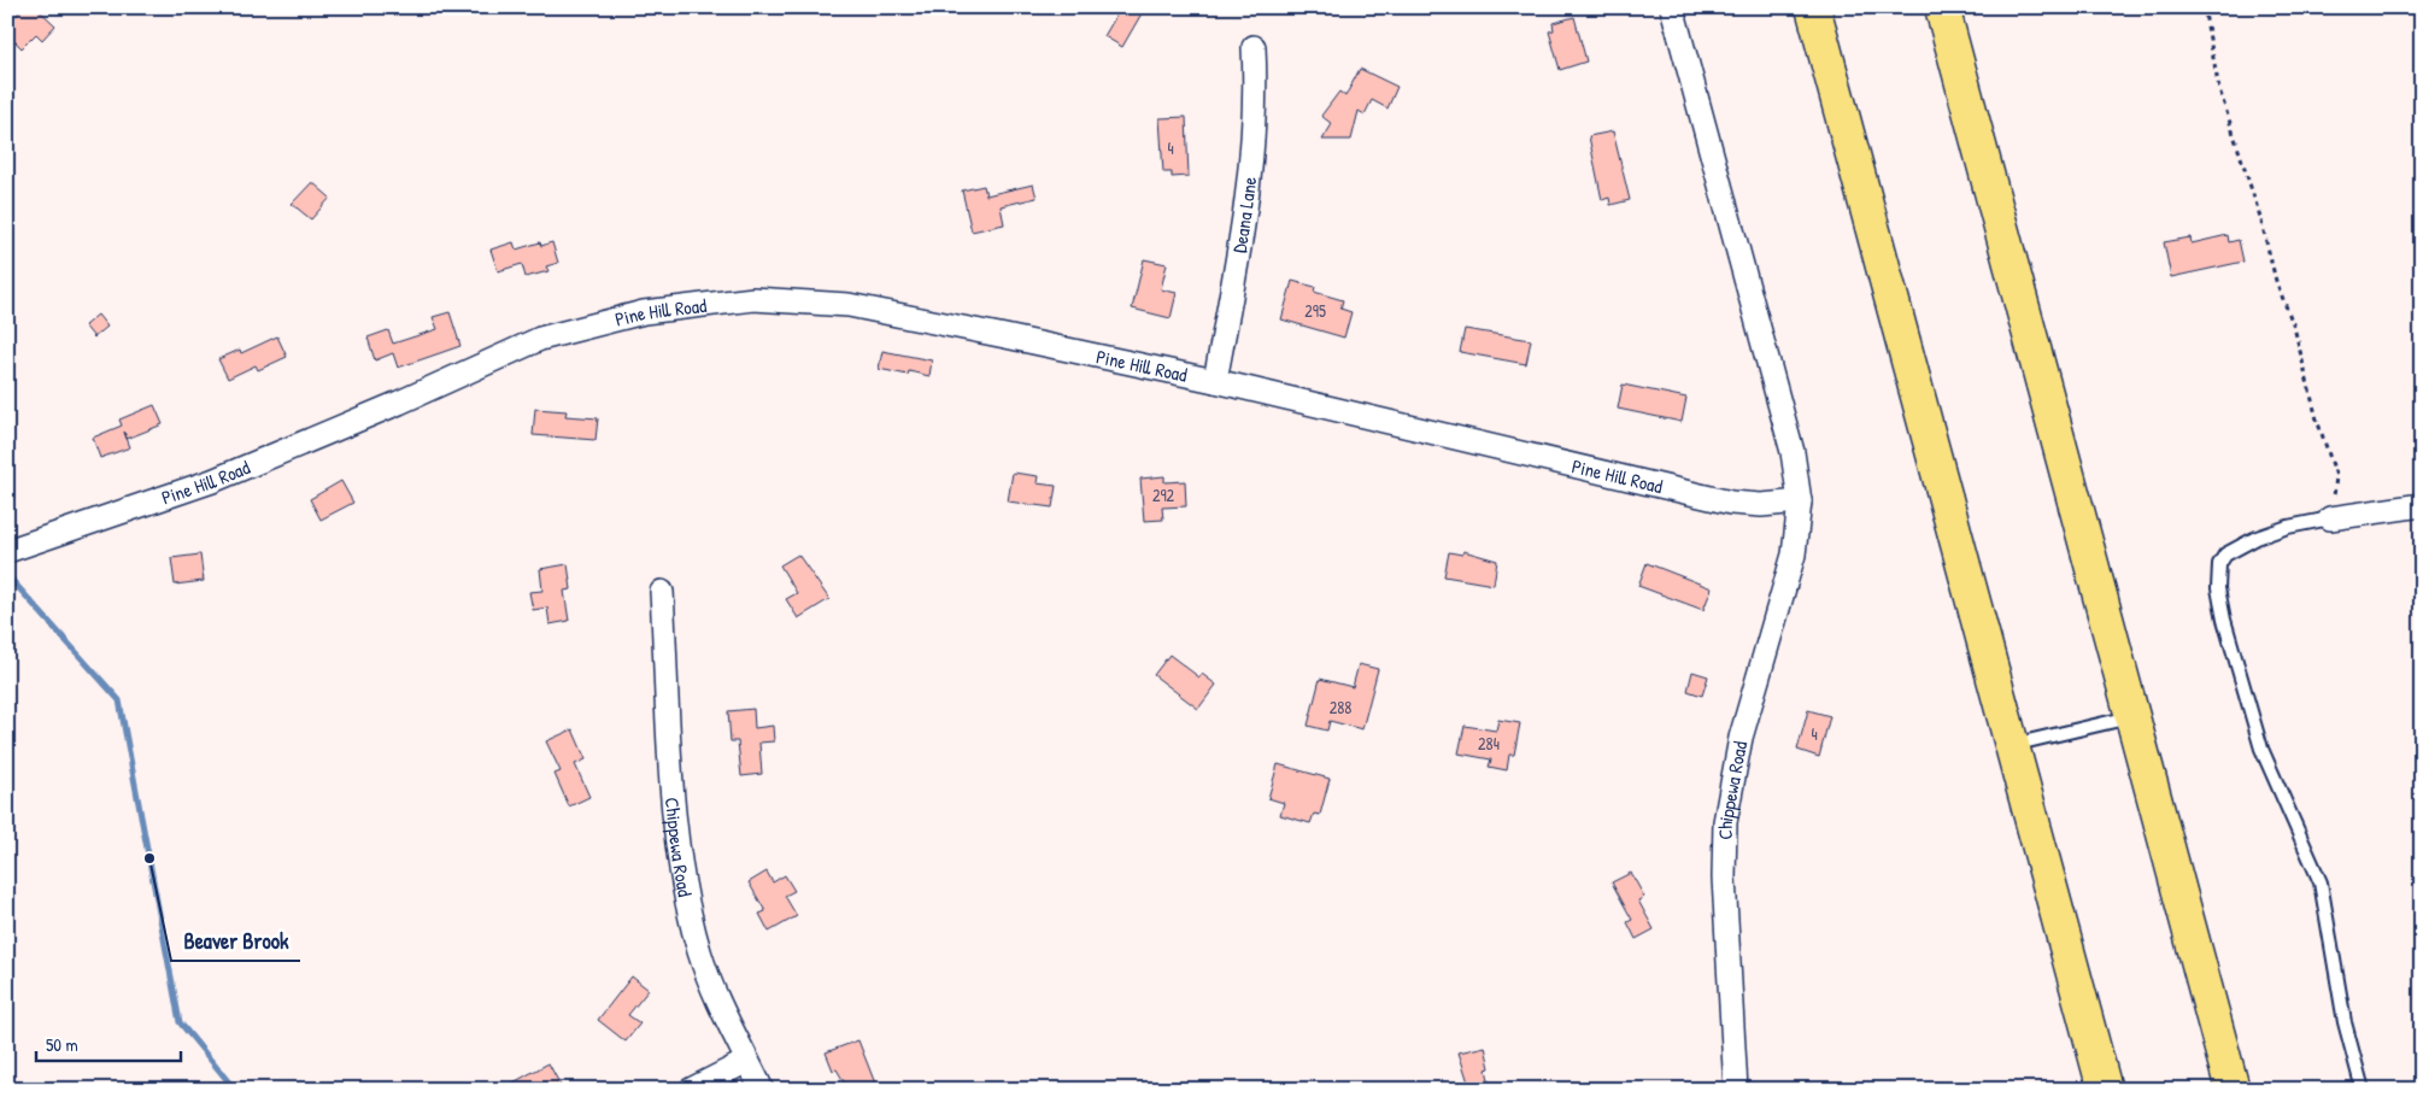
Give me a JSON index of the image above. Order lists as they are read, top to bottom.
{
  "streets": {
    "street": ["Deana Lane", "Pine Hill Road", "Chippewa Road"]
  },
  "crossings": [
    ["Deana Lane", "Pine Hill Road"],
    ["Pine Hill Road", "Chippewa Road"]
  ],
  "places": ["Beaver Brook"],
  "house_numbers": [
    "4",
    "295",
    "292",
    "288",
    "4",
    "284"
  ],
  "scale_bar": "50 m"
}
